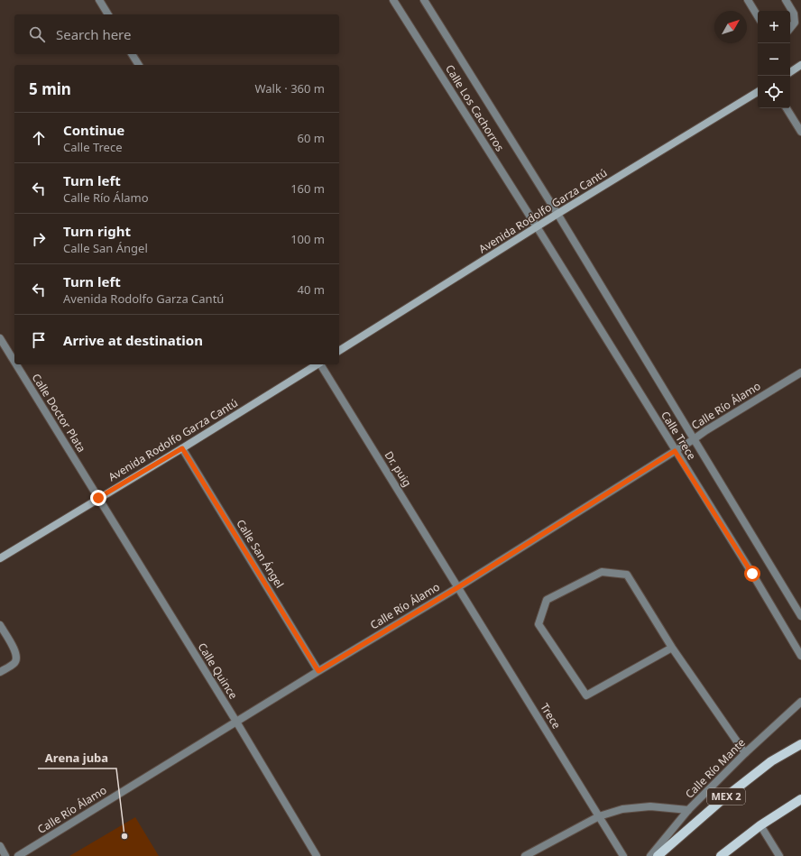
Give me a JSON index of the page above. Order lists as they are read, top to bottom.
{
  "streets": {
    "main road": ["Avenida Rodolfo Garza Cantú", "MEX 2"],
    "street": [
      "Calle Los Cachorros",
      "Calle Río Álamo",
      "Calle Doctor Plata",
      "Calle Trece",
      "Dr. puig",
      "Calle San Ángel",
      "Calle Quince",
      "Trece",
      "Calle Río Mante"
    ]
  },
  "crossings": [
    ["Calle Los Cachorros", "Avenida Rodolfo Garza Cantú"],
    ["Calle Los Cachorros", "Calle Trece"],
    ["Avenida Rodolfo Garza Cantú", "Calle Doctor Plata"],
    ["Avenida Rodolfo Garza Cantú", "Calle Trece"],
    ["Avenida Rodolfo Garza Cantú", "Calle San Ángel"],
    ["Avenida Rodolfo Garza Cantú", "Calle Quince"],
    ["Calle Río Álamo", "Calle Trece"],
    ["Calle Río Álamo", "Dr. puig"],
    ["Calle Río Álamo", "Calle San Ángel"],
    ["Calle Río Álamo", "Calle Quince"],
    ["Calle Río Álamo", "Trece"],
    ["Calle Doctor Plata", "Calle Quince"],
    ["Dr. puig", "Trece"]
  ],
  "places": ["Arena juba"],
  "north": "top right",
  "page": {
    "map_buttons": ["+", "−"],
    "search": "Search here",
    "heading": ["5 min", "Walk · 360 m"],
    "list": [
      ["Continue", "Calle Trece", "60 m"],
      ["Turn left", "Calle Río Álamo", "160 m"],
      ["Turn right", "Calle San Ángel", "100 m"],
      ["Turn left", "Avenida Rodolfo Garza Cantú", "40 m"],
      "Arrive at destination"
    ]
  }
}
